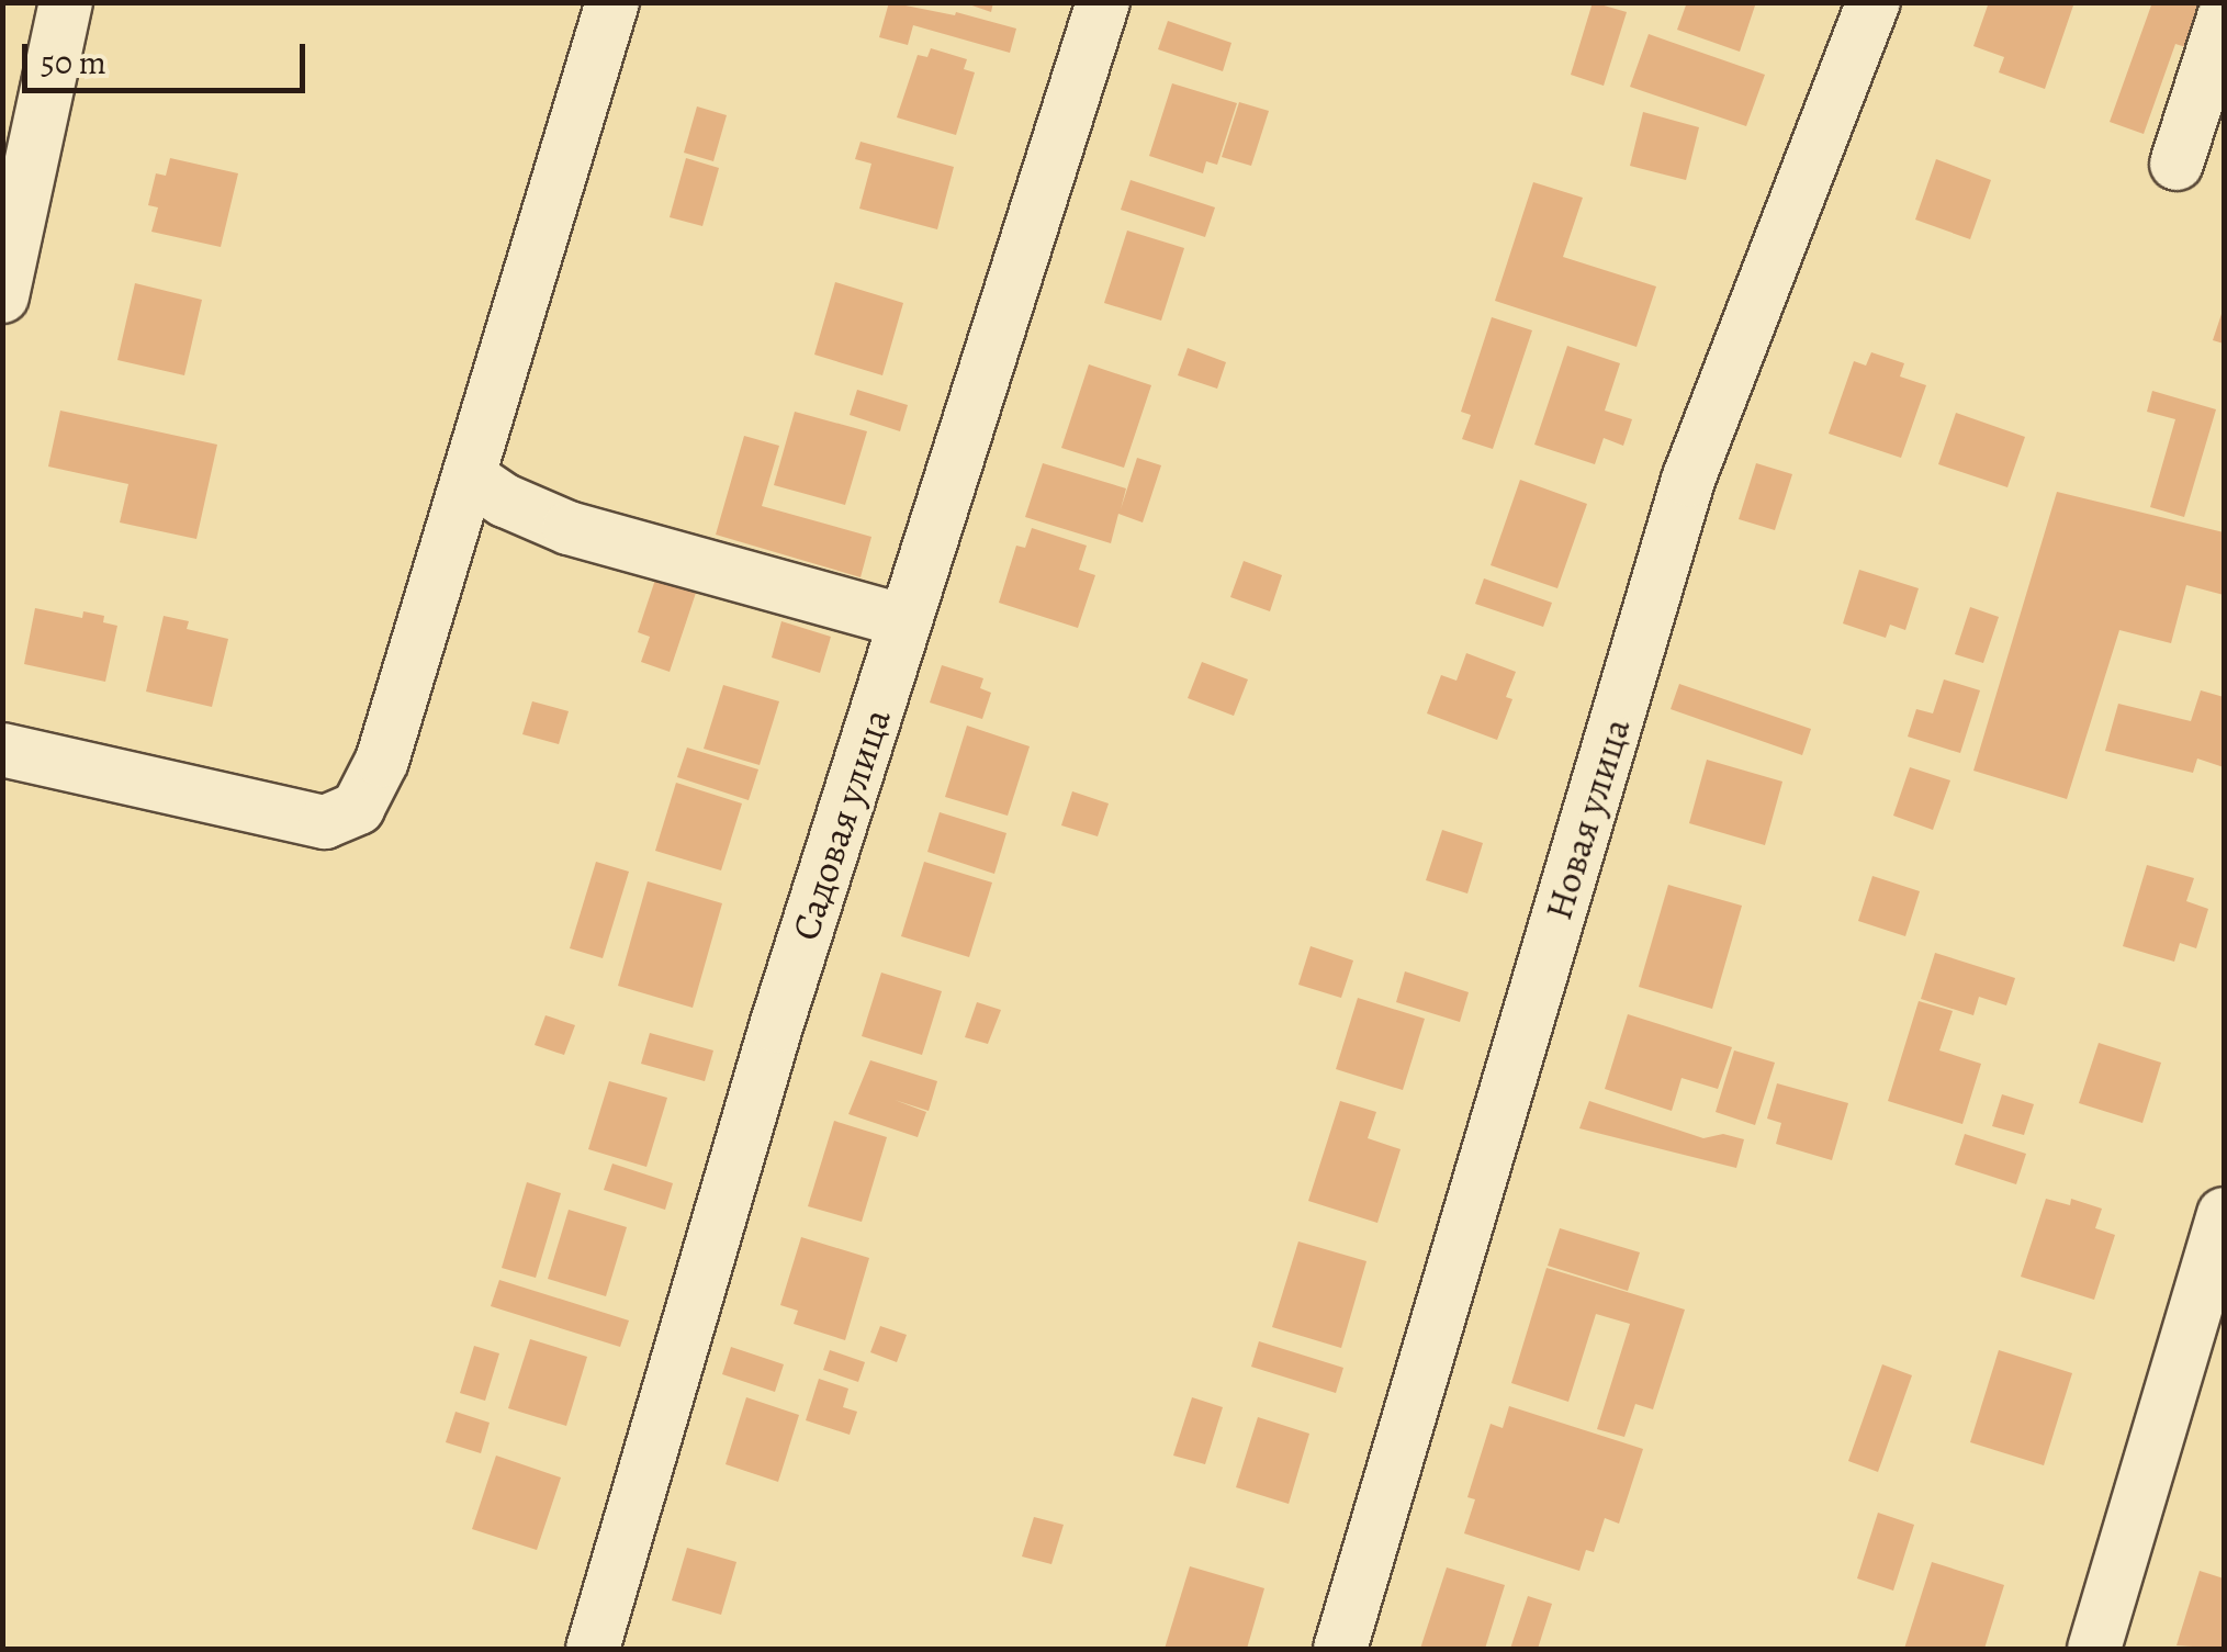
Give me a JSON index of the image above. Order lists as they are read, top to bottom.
{
  "streets": {
    "street": ["Новая улица", "Садовая улица"]
  },
  "scale_bar": "50 m"
}
